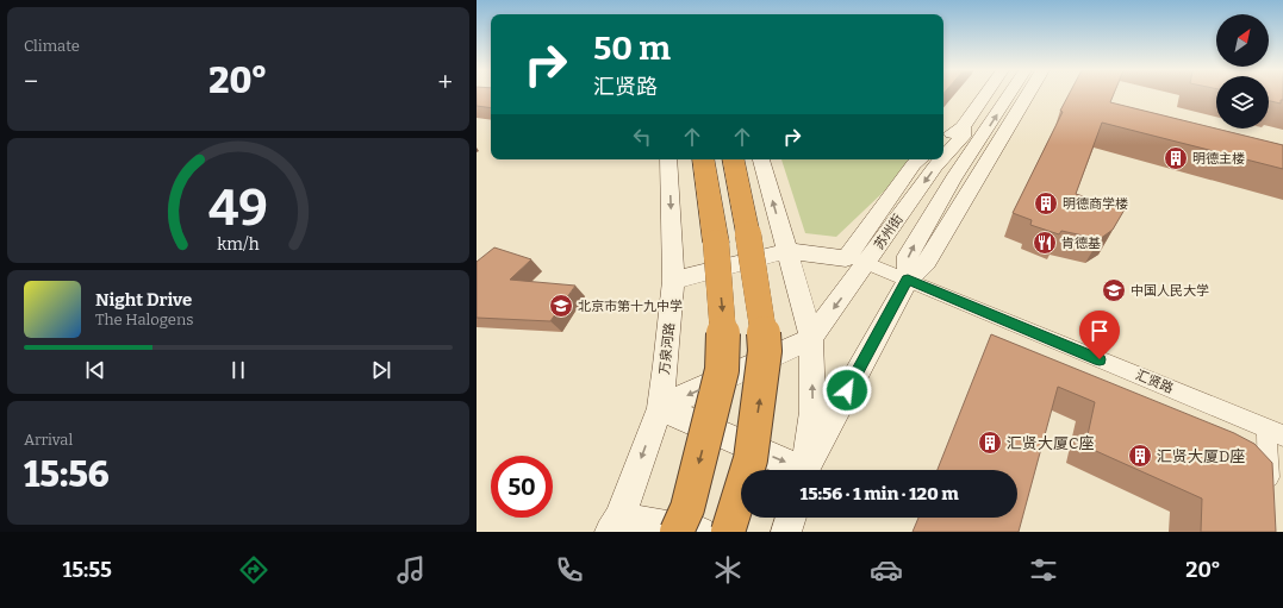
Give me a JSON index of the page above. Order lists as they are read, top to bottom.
{
  "streets": {
    "street": ["苏州街", "万泉河路", "汇贤路"]
  },
  "crossings": [
    ["苏州街", "汇贤路"]
  ],
  "places": {
    "building": [
      "明德主楼",
      "明德商学楼",
      "汇贤大厦C座",
      "汇贤大厦D座"
    ],
    "restaurant": ["肯德基"],
    "school or university": ["中国人民大学", "北京市第十九中学"]
  },
  "north": "top right",
  "page": {
    "tile": [
      "Climate",
      ["Arrival", "15:56"]
    ],
    "turn": ["50 m", "汇贤路"],
    "heat": ["−", "20°", "+"],
    "song": ["Night Drive", "The Halogens"],
    "limit": "50",
    "trip": "15:56 · 1 min · 120 m",
    "tabs": ["15:55", "20°"],
    "gauge": ["49", "km/h"]
  }
}
